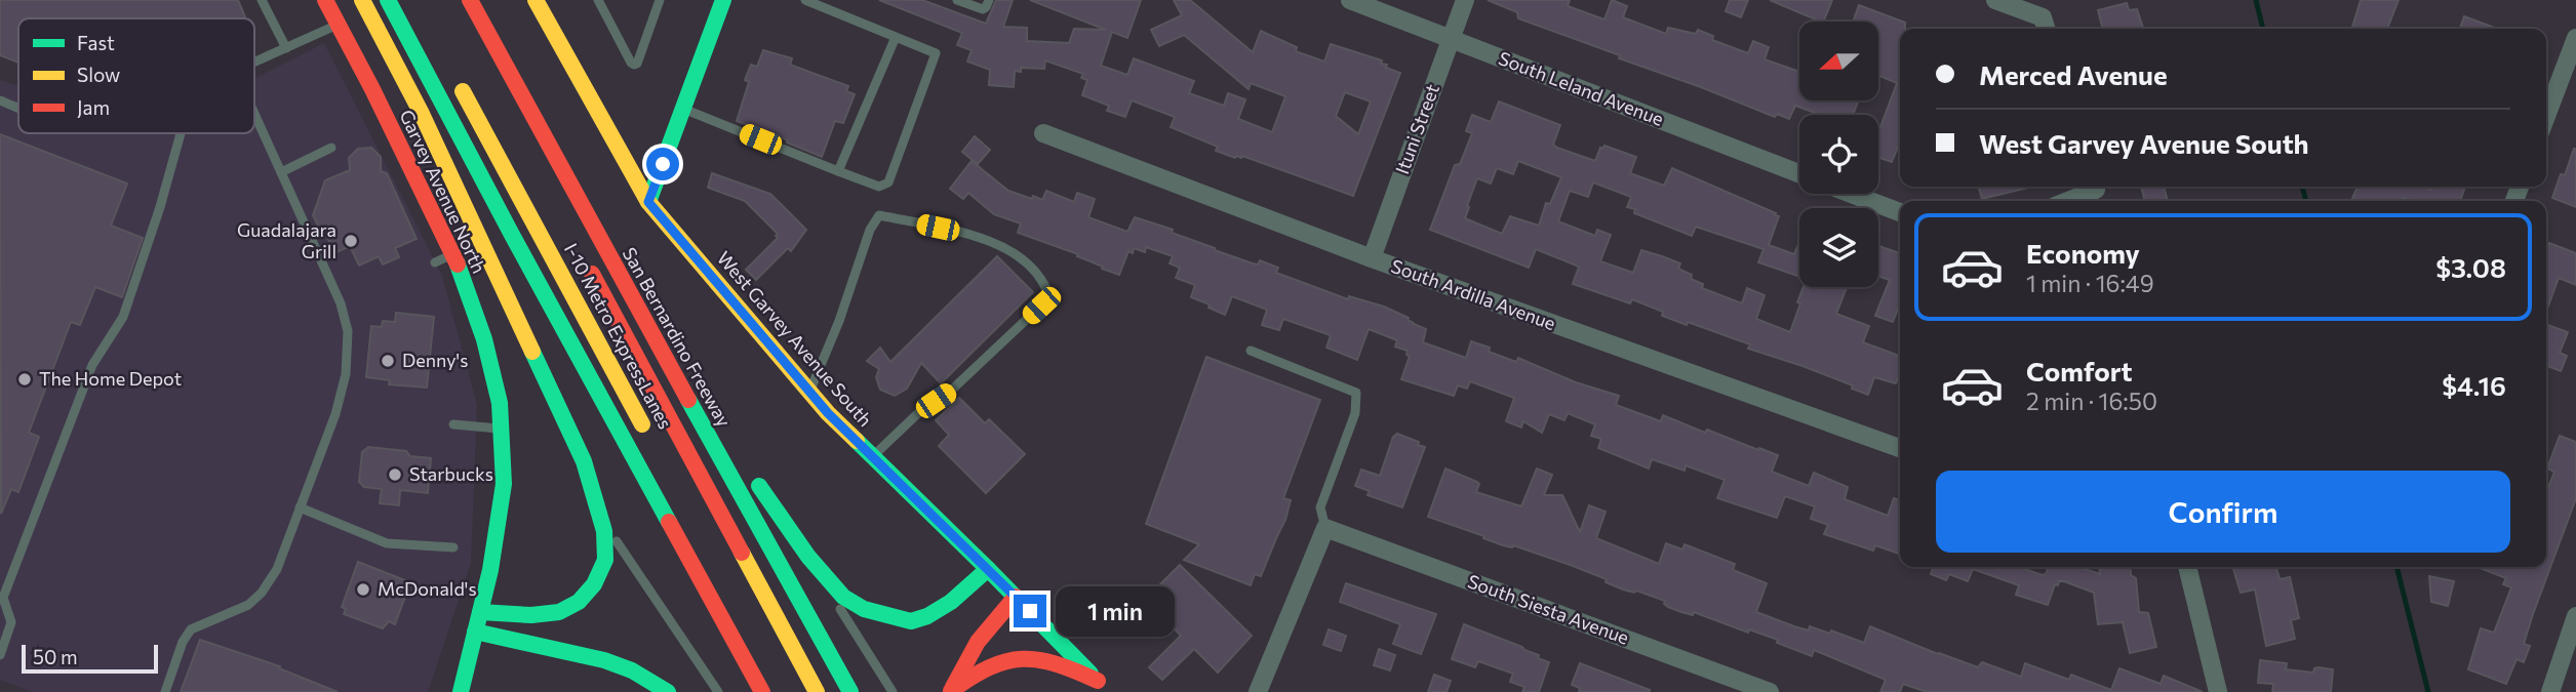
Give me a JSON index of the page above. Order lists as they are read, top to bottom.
{
  "streets": {
    "main road": [
      "Garvey Avenue North",
      "I-10 Metro ExpressLanes",
      "San Bernardino Freeway",
      "West Garvey Avenue South"
    ],
    "street": [
      "South Leland Avenue",
      "Ituni Street",
      "South Ardilla Avenue",
      "South Siesta Avenue"
    ]
  },
  "crossings": [
    ["South Leland Avenue", "Ituni Street"],
    ["Ituni Street", "South Ardilla Avenue"]
  ],
  "places": [
    "Guadalajara Grill",
    "Denny's",
    "The Home Depot",
    "Starbucks",
    "McDonald's"
  ],
  "legend": ["Fast", "Slow", "Jam"],
  "scale_bar": "50 m",
  "north": "left",
  "page": {
    "banner": ["Merced Avenue", "West Garvey Avenue South"],
    "list": [
      {
        "name": "Economy",
        "note": "1 min · 16:49",
        "value": "$3.08"
      },
      {
        "name": "Comfort",
        "note": "2 min · 16:50",
        "value": "$4.16"
      }
    ],
    "buttons": "Confirm",
    "bubble": "1 min",
    "scale": "50 m"
  }
}
